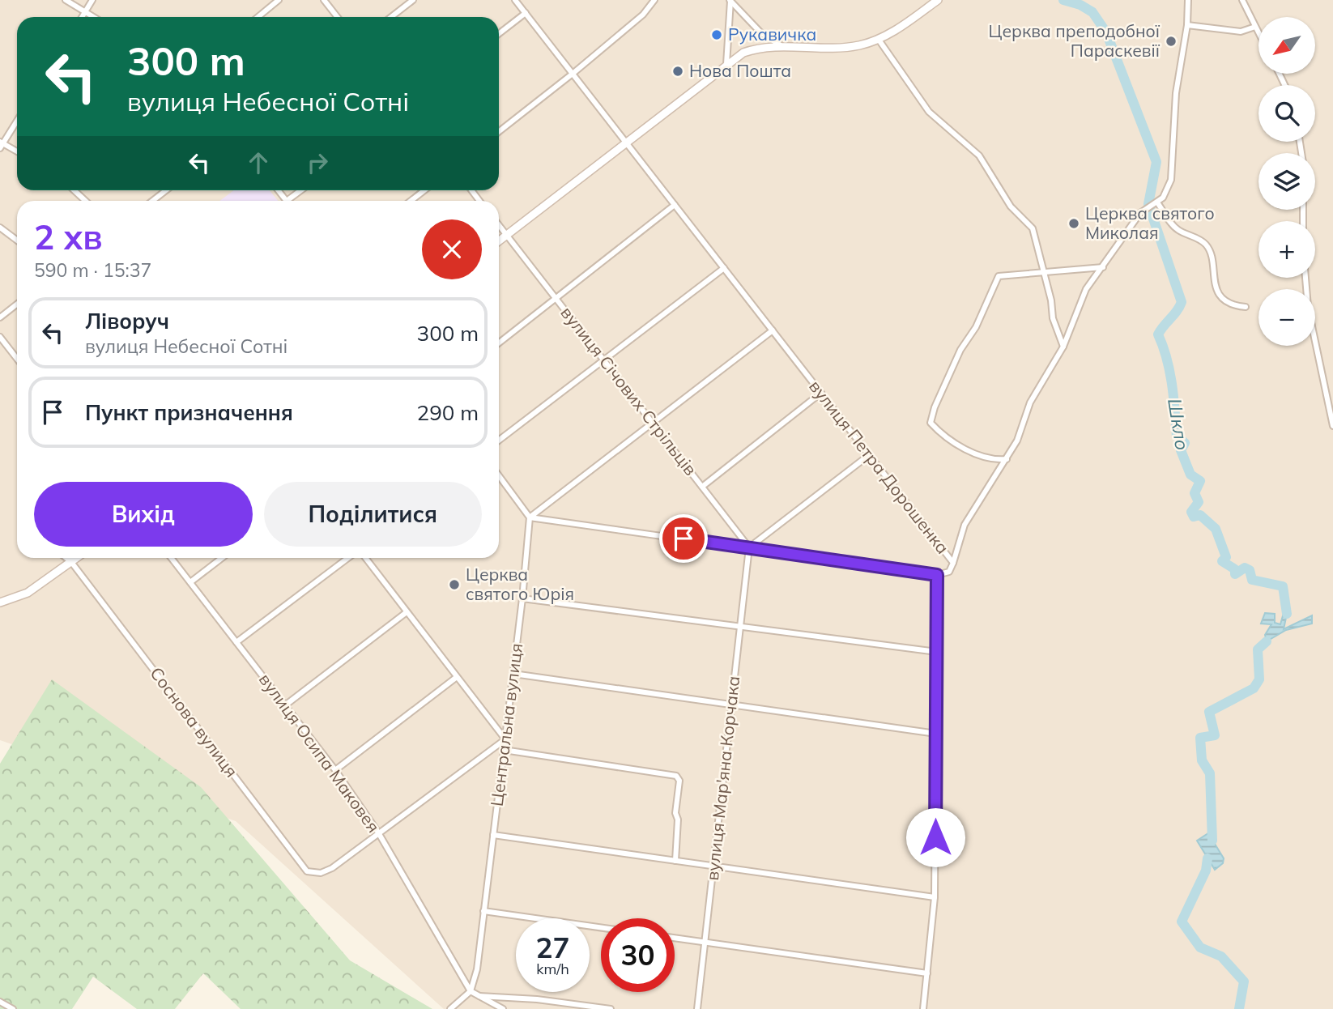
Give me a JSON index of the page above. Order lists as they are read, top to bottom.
{
  "streets": {
    "street": [
      "вулиця Січових Стрільців",
      "вулиця Петра Дорошенка",
      "Соснова вулиця",
      "Центральна вулиця",
      "вулиця Осипа Маковея",
      "вулиця Мар'яна Корчака"
    ]
  },
  "crossings": [
    ["вулиця Січових Стрільців", "вулиця Мар'яна Корчака"],
    ["Соснова вулиця", "вулиця Осипа Маковея"],
    ["Центральна вулиця", "вулиця Осипа Маковея"]
  ],
  "water": ["Шкло"],
  "places": [
    "Рукавичка",
    "Церква преподобної Параскевії",
    "Нова Пошта",
    "Церква святого Миколая",
    "Церква святого Юрія"
  ],
  "north": "bottom left",
  "page": {
    "map_buttons": ["+", "−"],
    "turn": ["300 m", "вулиця Небесної Сотні"],
    "heading": ["2 хв", "590 m · 15:37"],
    "list": [
      {
        "name": "Ліворуч",
        "note": "вулиця Небесної Сотні",
        "value": "300 m"
      },
      {
        "name": "Пункт призначення",
        "value": "290 m"
      }
    ],
    "buttons": ["Вихід", "Поділитися"],
    "speed": "27 km/h",
    "limit": "30"
  }
}
